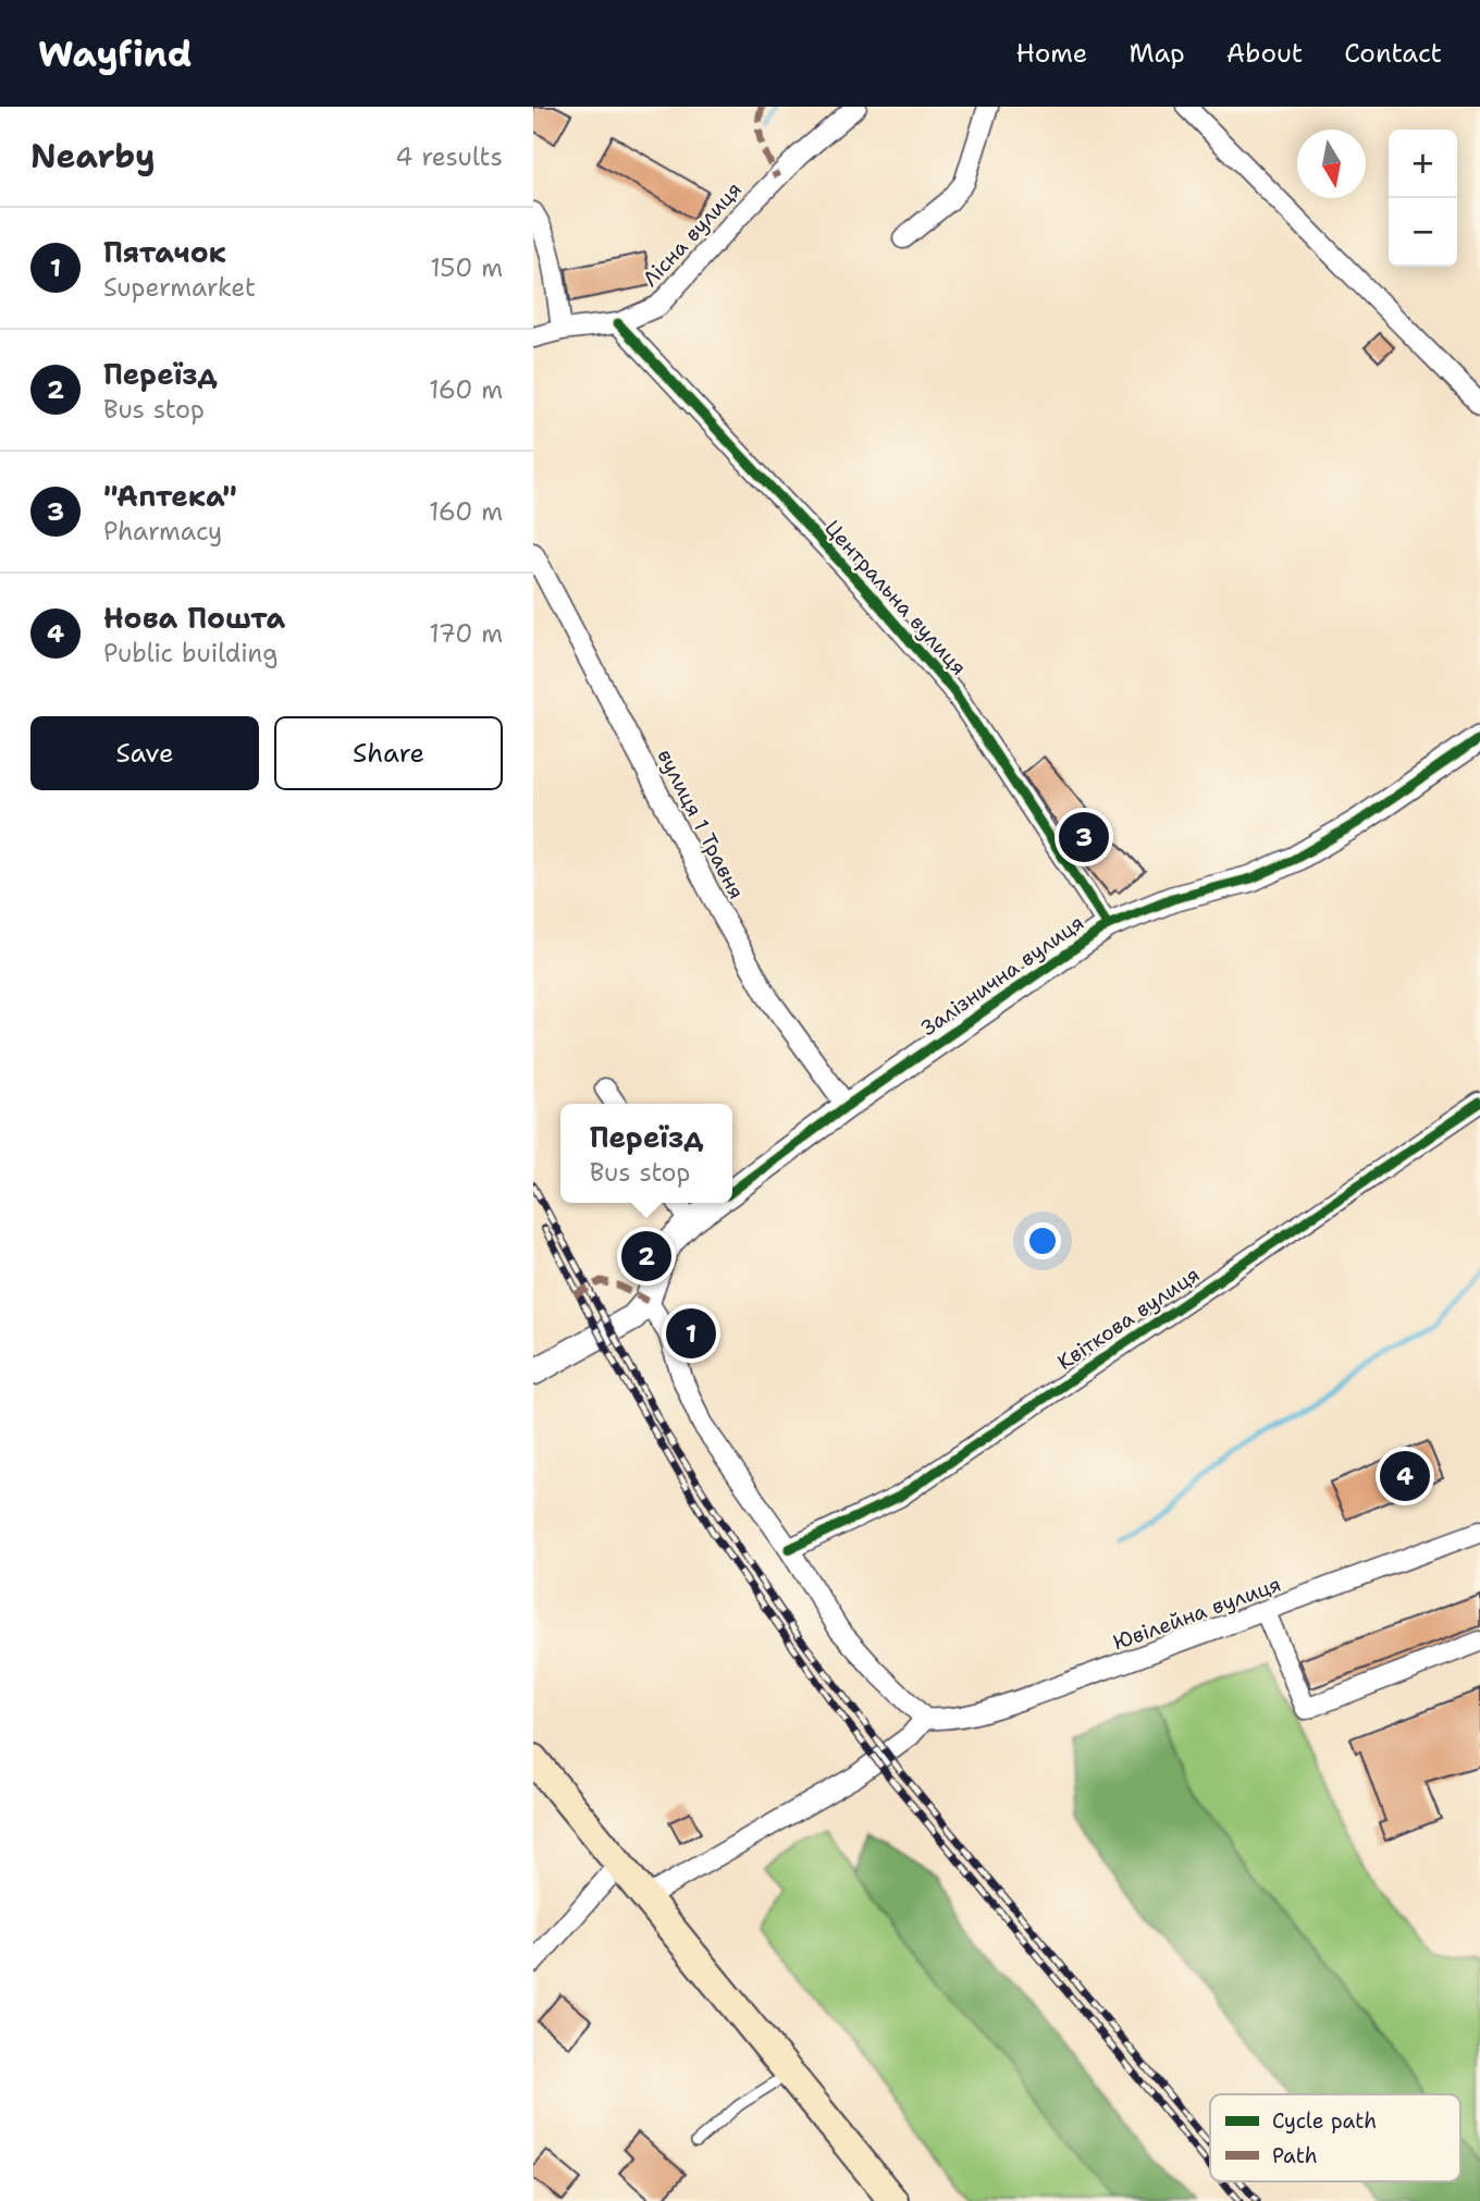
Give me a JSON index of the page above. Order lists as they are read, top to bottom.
{
  "streets": {
    "street": [
      "Лісна вулиця",
      "Центральна вулиця",
      "вулиця 1 Травня",
      "Залізнична вулиця",
      "Квіткова вулиця",
      "Ювілейна вулиця"
    ]
  },
  "crossings": [
    ["Лісна вулиця", "Центральна вулиця"],
    ["Центральна вулиця", "Залізнична вулиця"],
    ["вулиця 1 Травня", "Залізнична вулиця"]
  ],
  "legend": ["Cycle path", "Path"],
  "north": "bottom",
  "page": {
    "header": "Wayfind",
    "nav": [
      "Home",
      "Map",
      "About",
      "Contact"
    ],
    "heading": ["Nearby", "4 results"],
    "map_buttons": ["+", "−"],
    "list": [
      {
        "mark": "1",
        "name": "Пятачок",
        "note": "Supermarket",
        "value": "150 m"
      },
      {
        "mark": "2",
        "name": "Переїзд",
        "note": "Bus stop",
        "value": "160 m"
      },
      {
        "mark": "3",
        "name": "\"Аптека\"",
        "note": "Pharmacy",
        "value": "160 m"
      },
      {
        "mark": "4",
        "name": "Нова Пошта",
        "note": "Public building",
        "value": "170 m"
      }
    ],
    "buttons": ["Save", "Share"],
    "pins": [
      "3",
      "2",
      "1",
      "4"
    ],
    "popup": ["Переїзд", "Bus stop"]
  }
}
